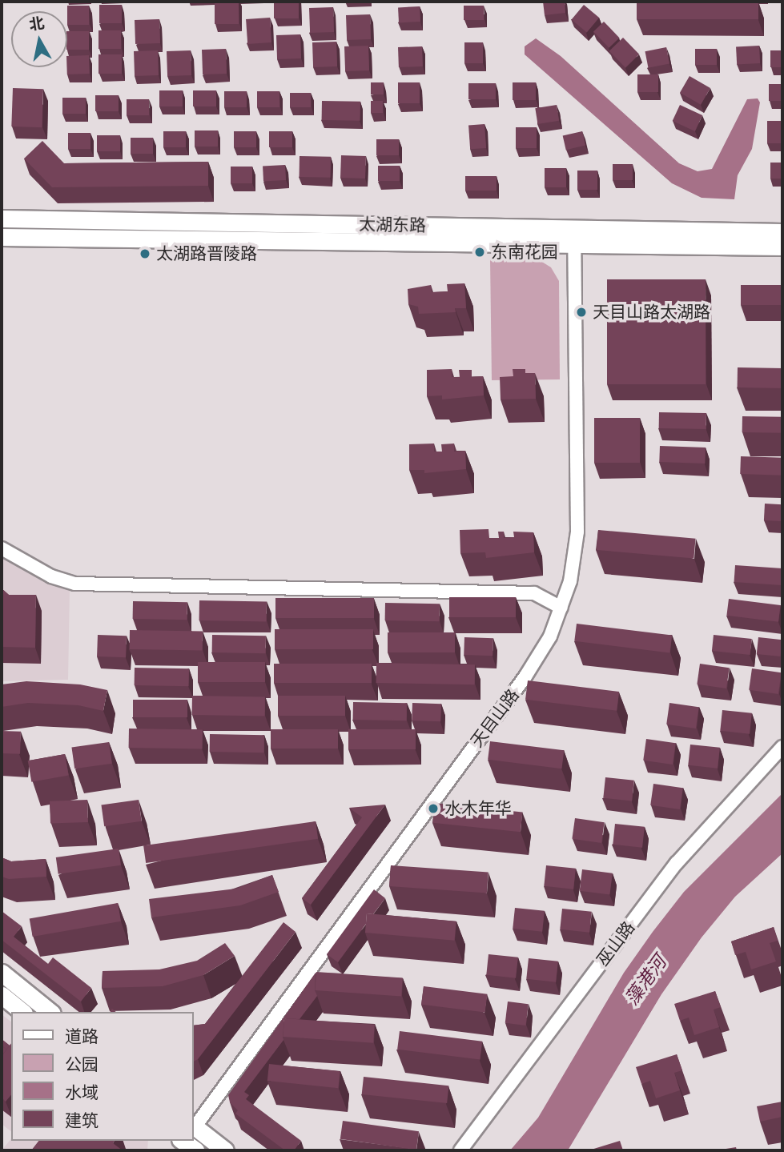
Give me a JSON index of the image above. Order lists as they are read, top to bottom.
{
  "streets": {
    "main road": ["太湖东路"],
    "street": ["天目山路", "巫山路"]
  },
  "crossings": [
    ["太湖东路", "天目山路"]
  ],
  "water": ["藻港河"],
  "places": [
    "东南花园",
    "太湖路晋陵路",
    "天目山路太湖路",
    "水木年华"
  ],
  "legend": [
    "道路",
    "公园",
    "水域",
    "建筑"
  ],
  "north": "top"
}
